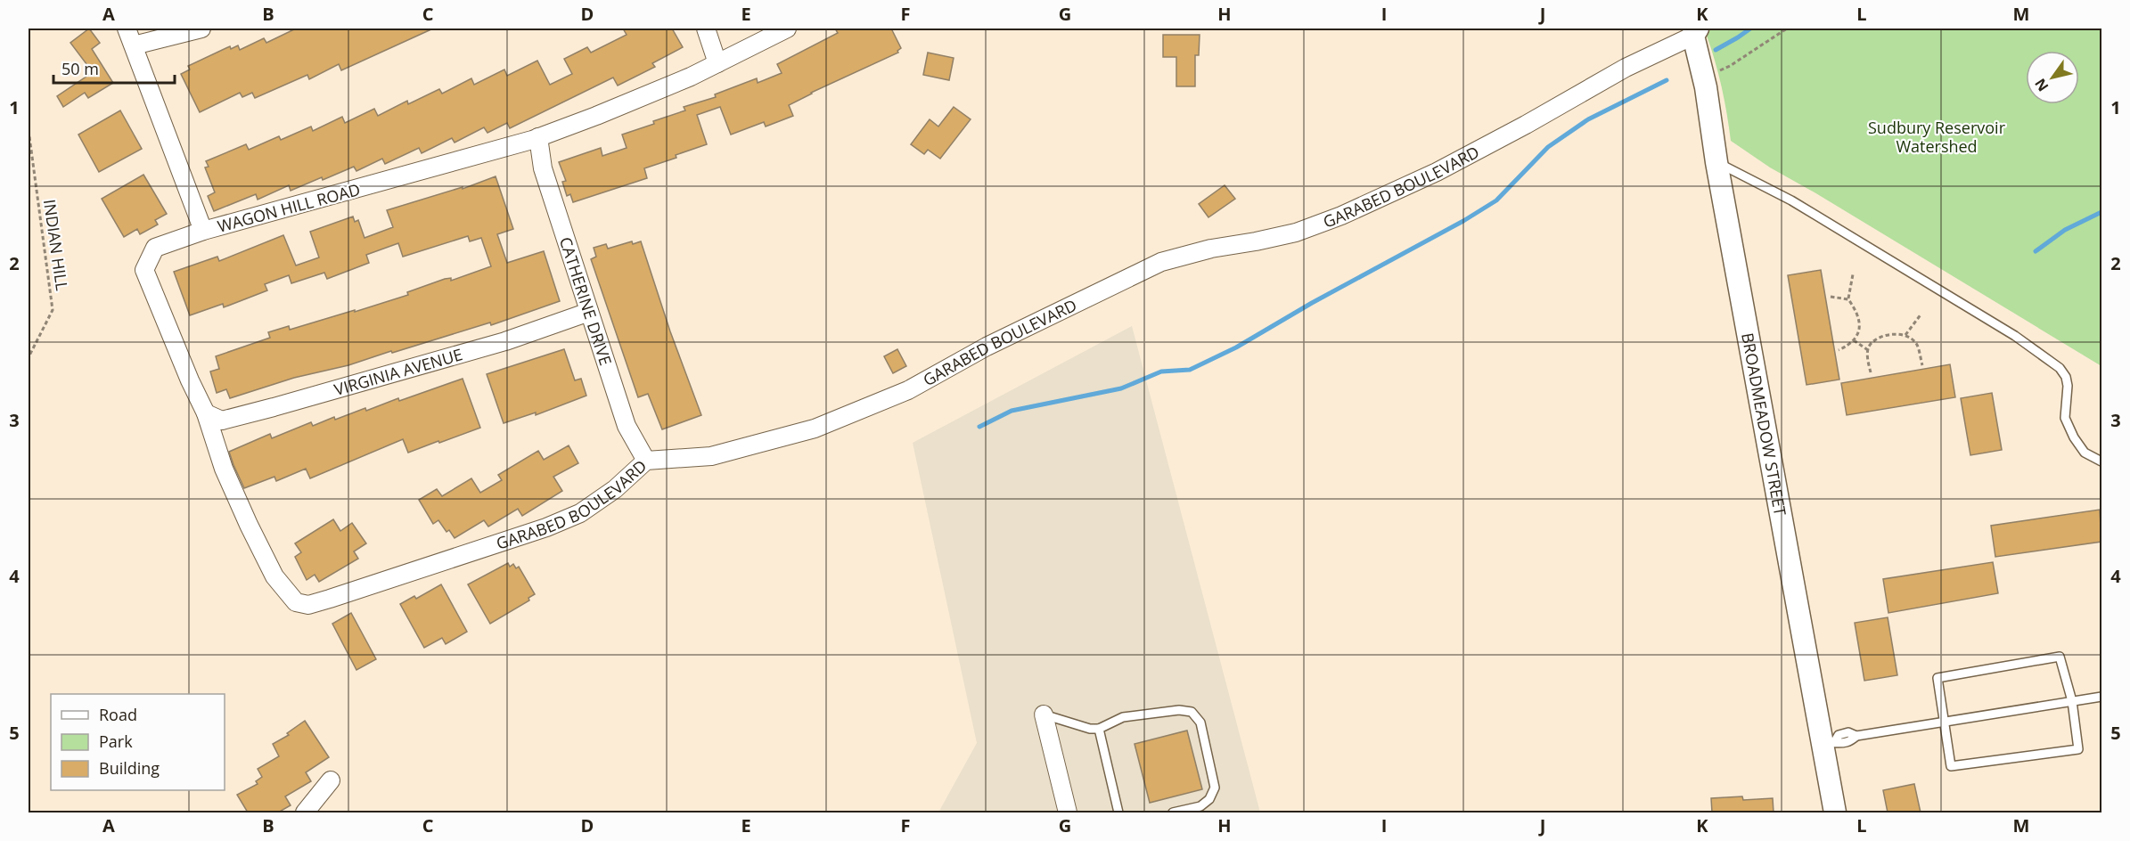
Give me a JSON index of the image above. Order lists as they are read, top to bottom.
{
  "streets": {
    "street": [
      "GARABED BOULEVARD",
      "WAGON HILL ROAD",
      "CATHERINE DRIVE",
      "VIRGINIA AVENUE",
      "BROADMEADOW STREET"
    ],
    "path": ["INDIAN HILL"]
  },
  "crossings": [
    ["GARABED BOULEVARD", "WAGON HILL ROAD"],
    ["GARABED BOULEVARD", "CATHERINE DRIVE"],
    ["GARABED BOULEVARD", "BROADMEADOW STREET"],
    ["WAGON HILL ROAD", "CATHERINE DRIVE"],
    ["WAGON HILL ROAD", "VIRGINIA AVENUE"],
    ["CATHERINE DRIVE", "VIRGINIA AVENUE"]
  ],
  "parks": ["Sudbury Reservoir Watershed"],
  "legend": ["Road", "Park", "Building"],
  "scale_bar": "50 m",
  "north": "bottom left",
  "grid": {
    "columns": [
      "A",
      "B",
      "C",
      "D",
      "E",
      "F",
      "G",
      "H",
      "I",
      "J",
      "K",
      "L",
      "M"
    ],
    "rows": [
      "1",
      "2",
      "3",
      "4",
      "5"
    ]
  }
}
